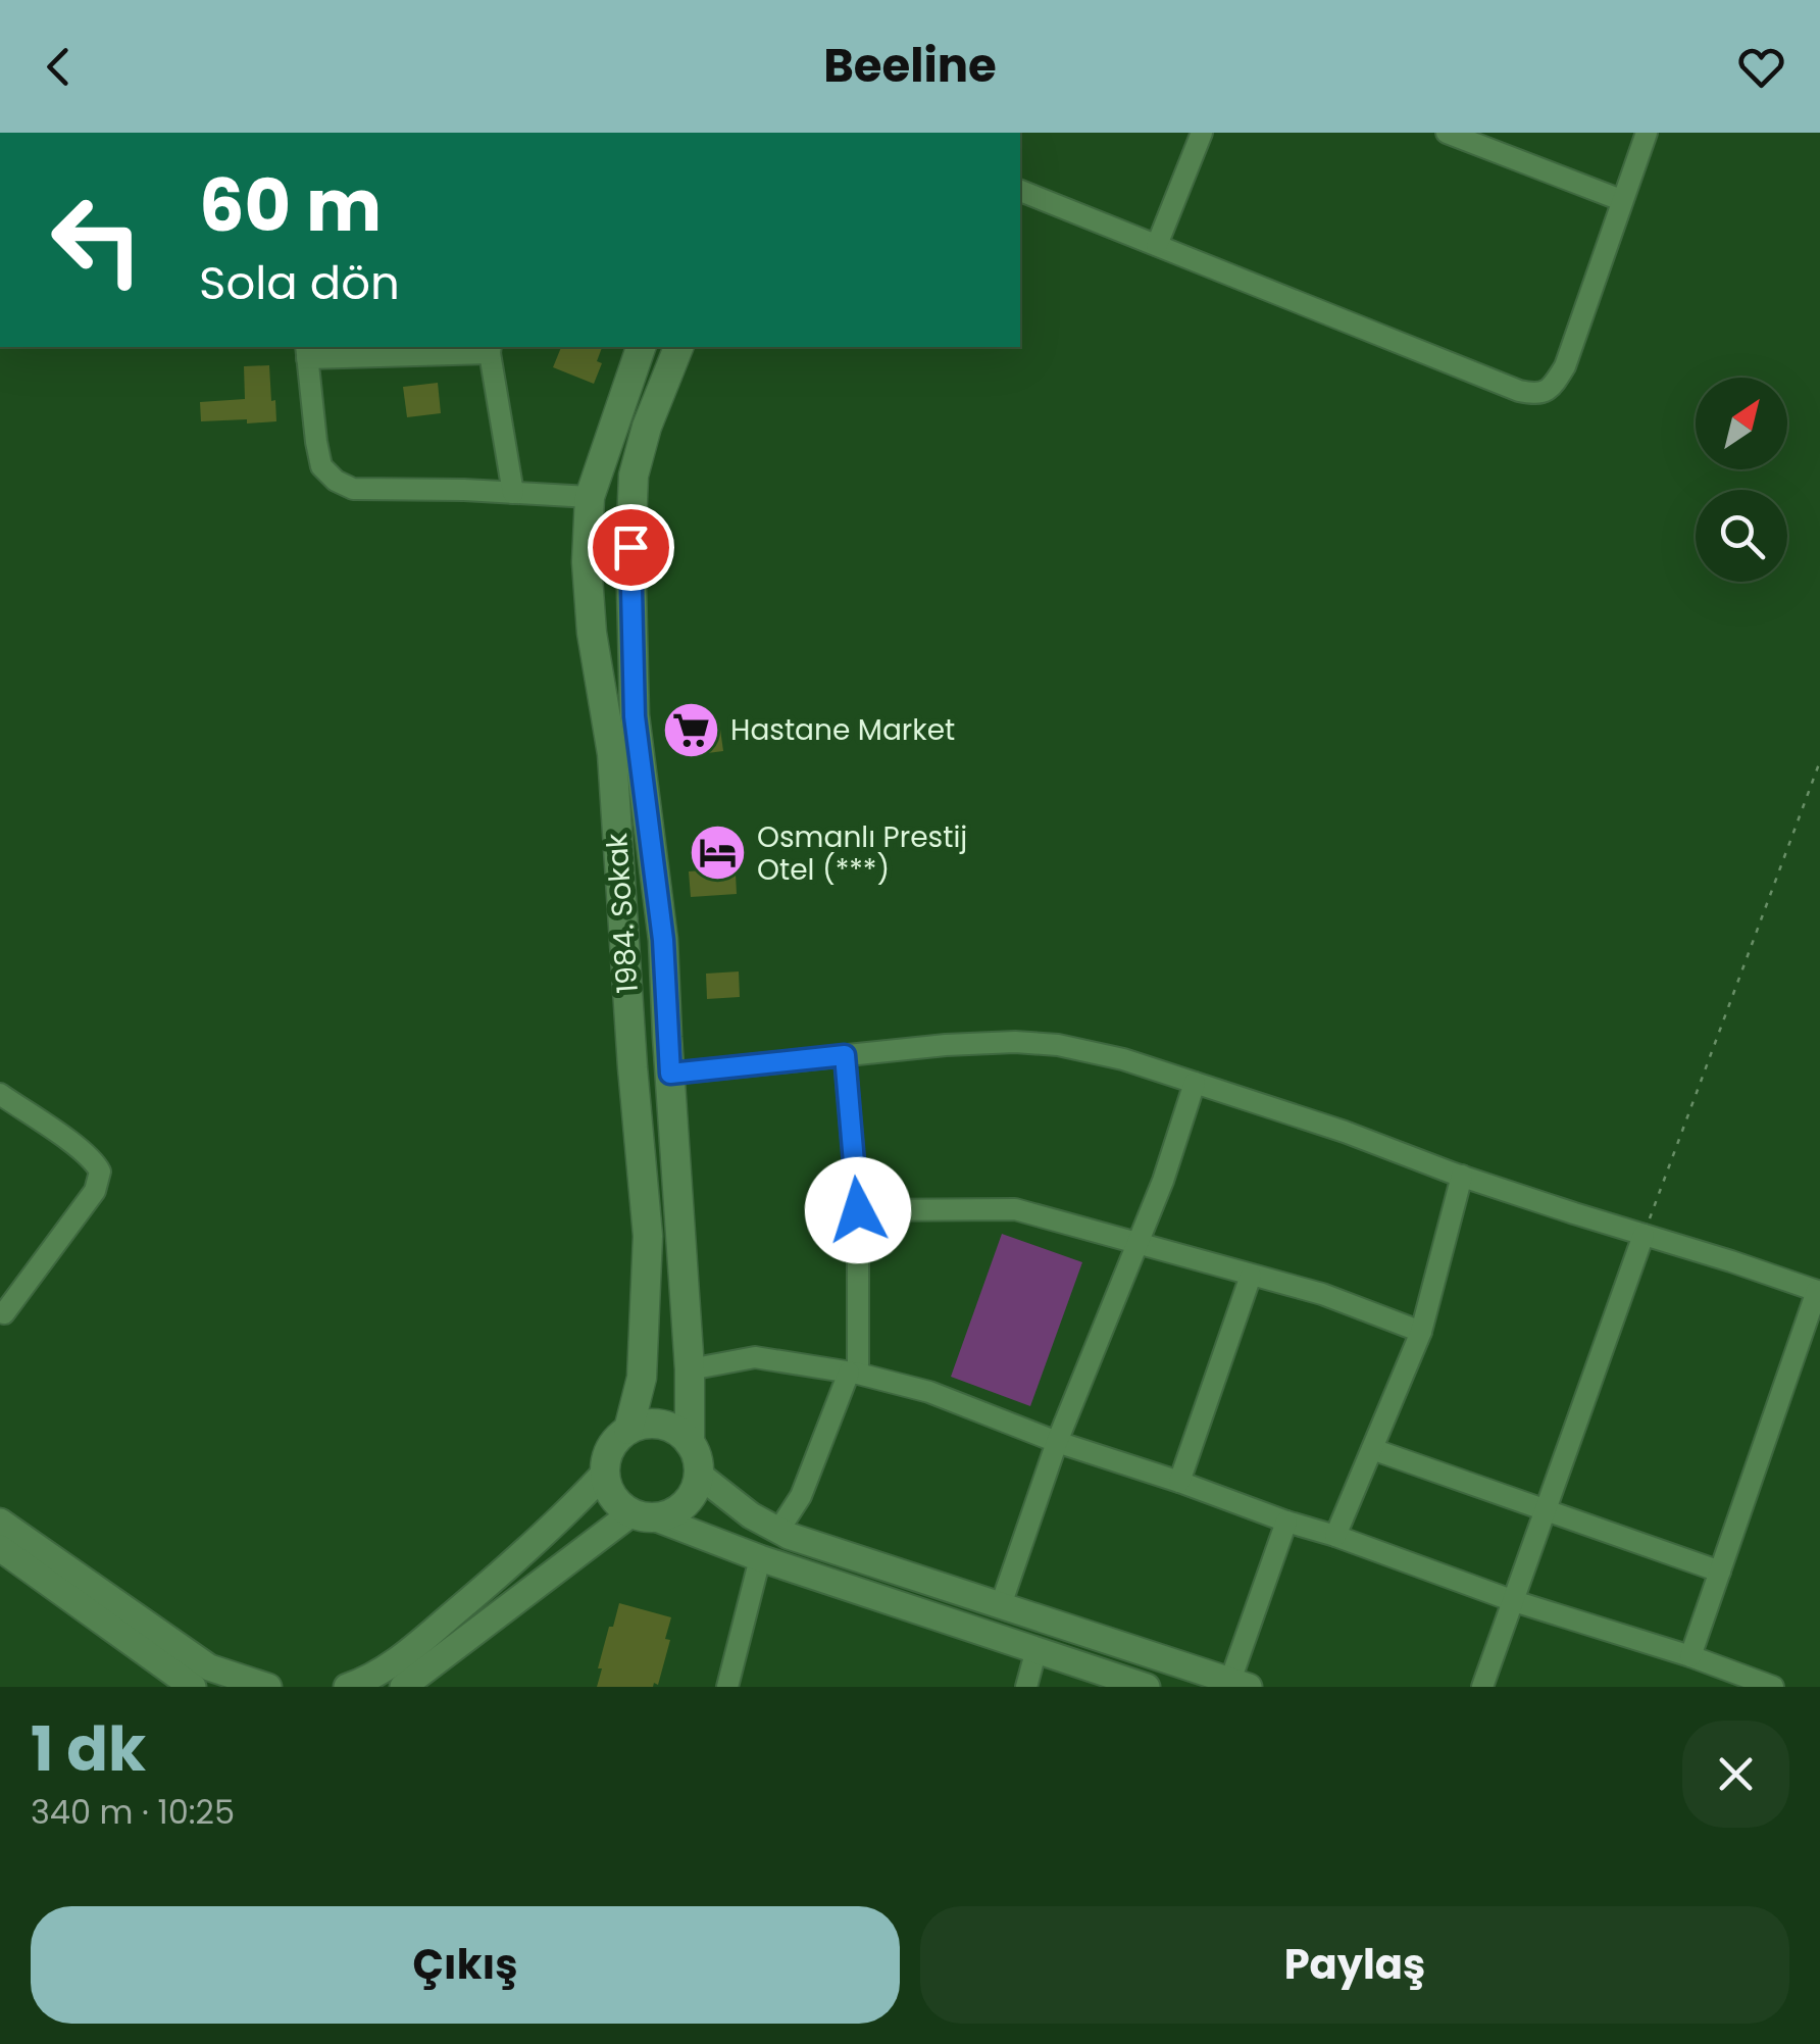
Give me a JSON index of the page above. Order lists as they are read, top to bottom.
{
  "streets": {
    "main road": ["1984. Sokak"]
  },
  "places": {
    "supermarket": ["Hastane Market"],
    "hotel": ["Osmanlı Prestij Otel (***)"]
  },
  "north": "top right",
  "page": {
    "header": "Beeline",
    "turn": ["60 m", "Sola dön"],
    "heading": ["1 dk", "340 m · 10:25"],
    "buttons": ["Çıkış", "Paylaş"]
  }
}
